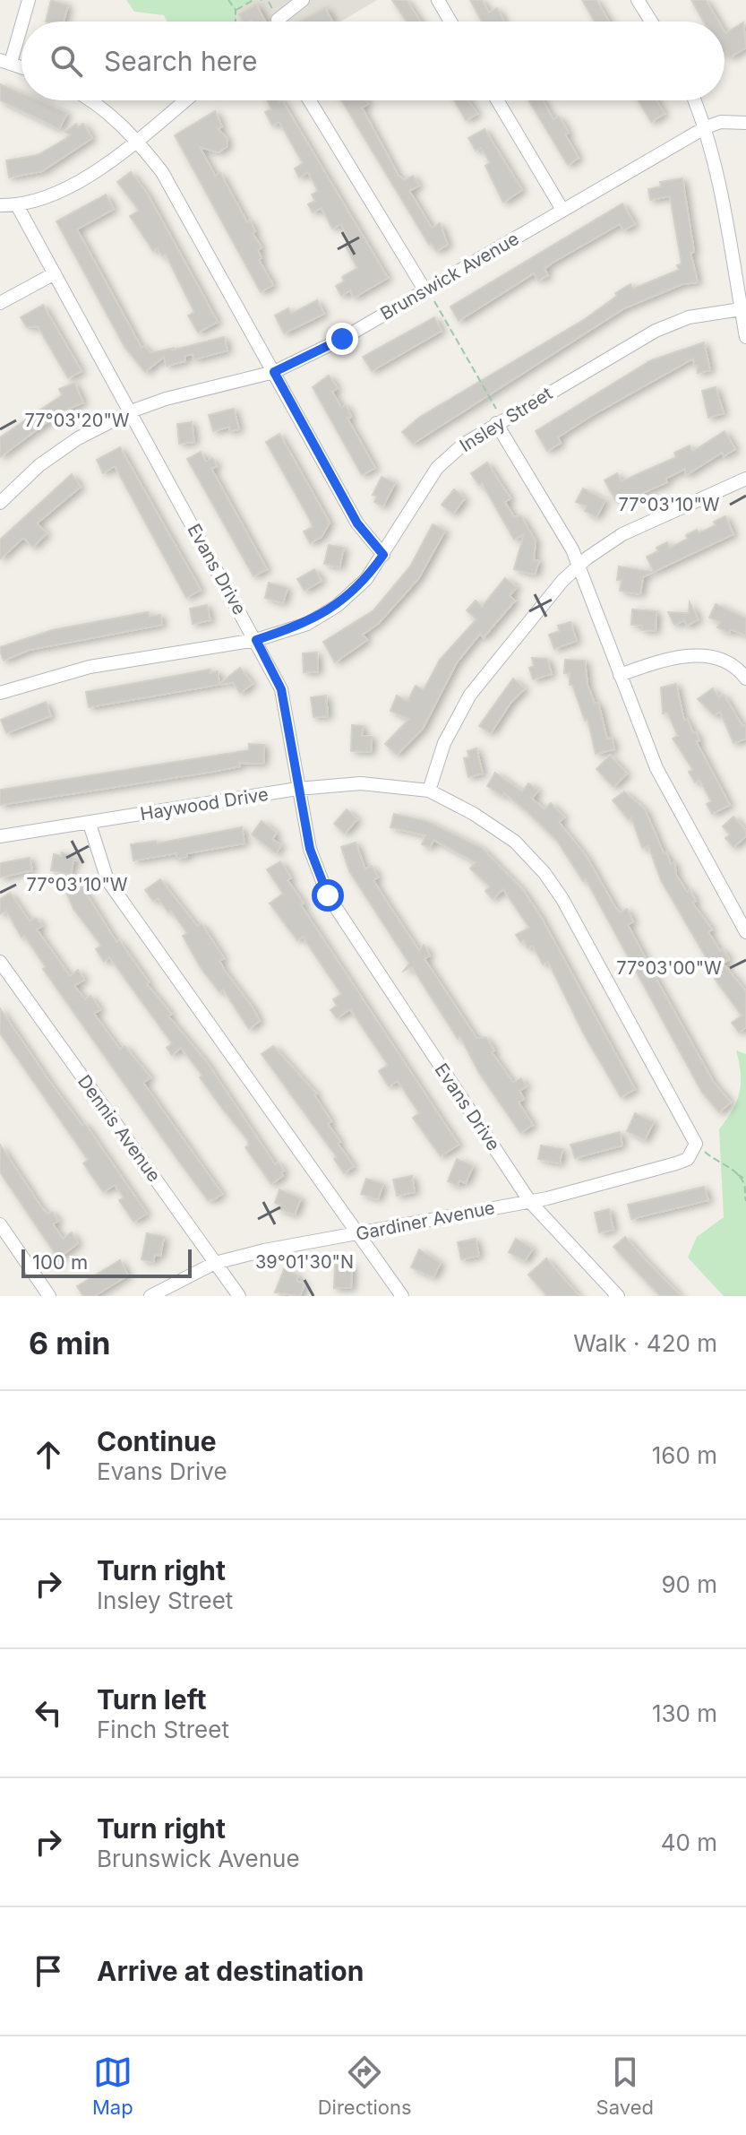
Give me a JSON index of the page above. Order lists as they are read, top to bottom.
{
  "streets": {
    "street": [
      "Brunswick Avenue",
      "Insley Street",
      "Evans Drive",
      "Haywood Drive",
      "Dennis Avenue",
      "Gardiner Avenue"
    ]
  },
  "crossings": [
    ["Brunswick Avenue", "Evans Drive"],
    ["Insley Street", "Evans Drive"],
    ["Evans Drive", "Haywood Drive"],
    ["Evans Drive", "Gardiner Avenue"],
    ["Haywood Drive", "Gardiner Avenue"],
    ["Dennis Avenue", "Gardiner Avenue"]
  ],
  "scale_bar": "100 m",
  "page": {
    "search": "Search here",
    "scale": "100 m",
    "heading": ["6 min", "Walk · 420 m"],
    "list": [
      ["Continue", "Evans Drive", "160 m"],
      ["Turn right", "Insley Street", "90 m"],
      ["Turn left", "Finch Street", "130 m"],
      ["Turn right", "Brunswick Avenue", "40 m"],
      "Arrive at destination"
    ],
    "nav": ["Map", "Directions", "Saved"]
  },
  "coordinates": [
    "77°03'20\"W",
    "77°03'10\"W",
    "77°03'00\"W",
    "39°01'30\"N"
  ]
}
